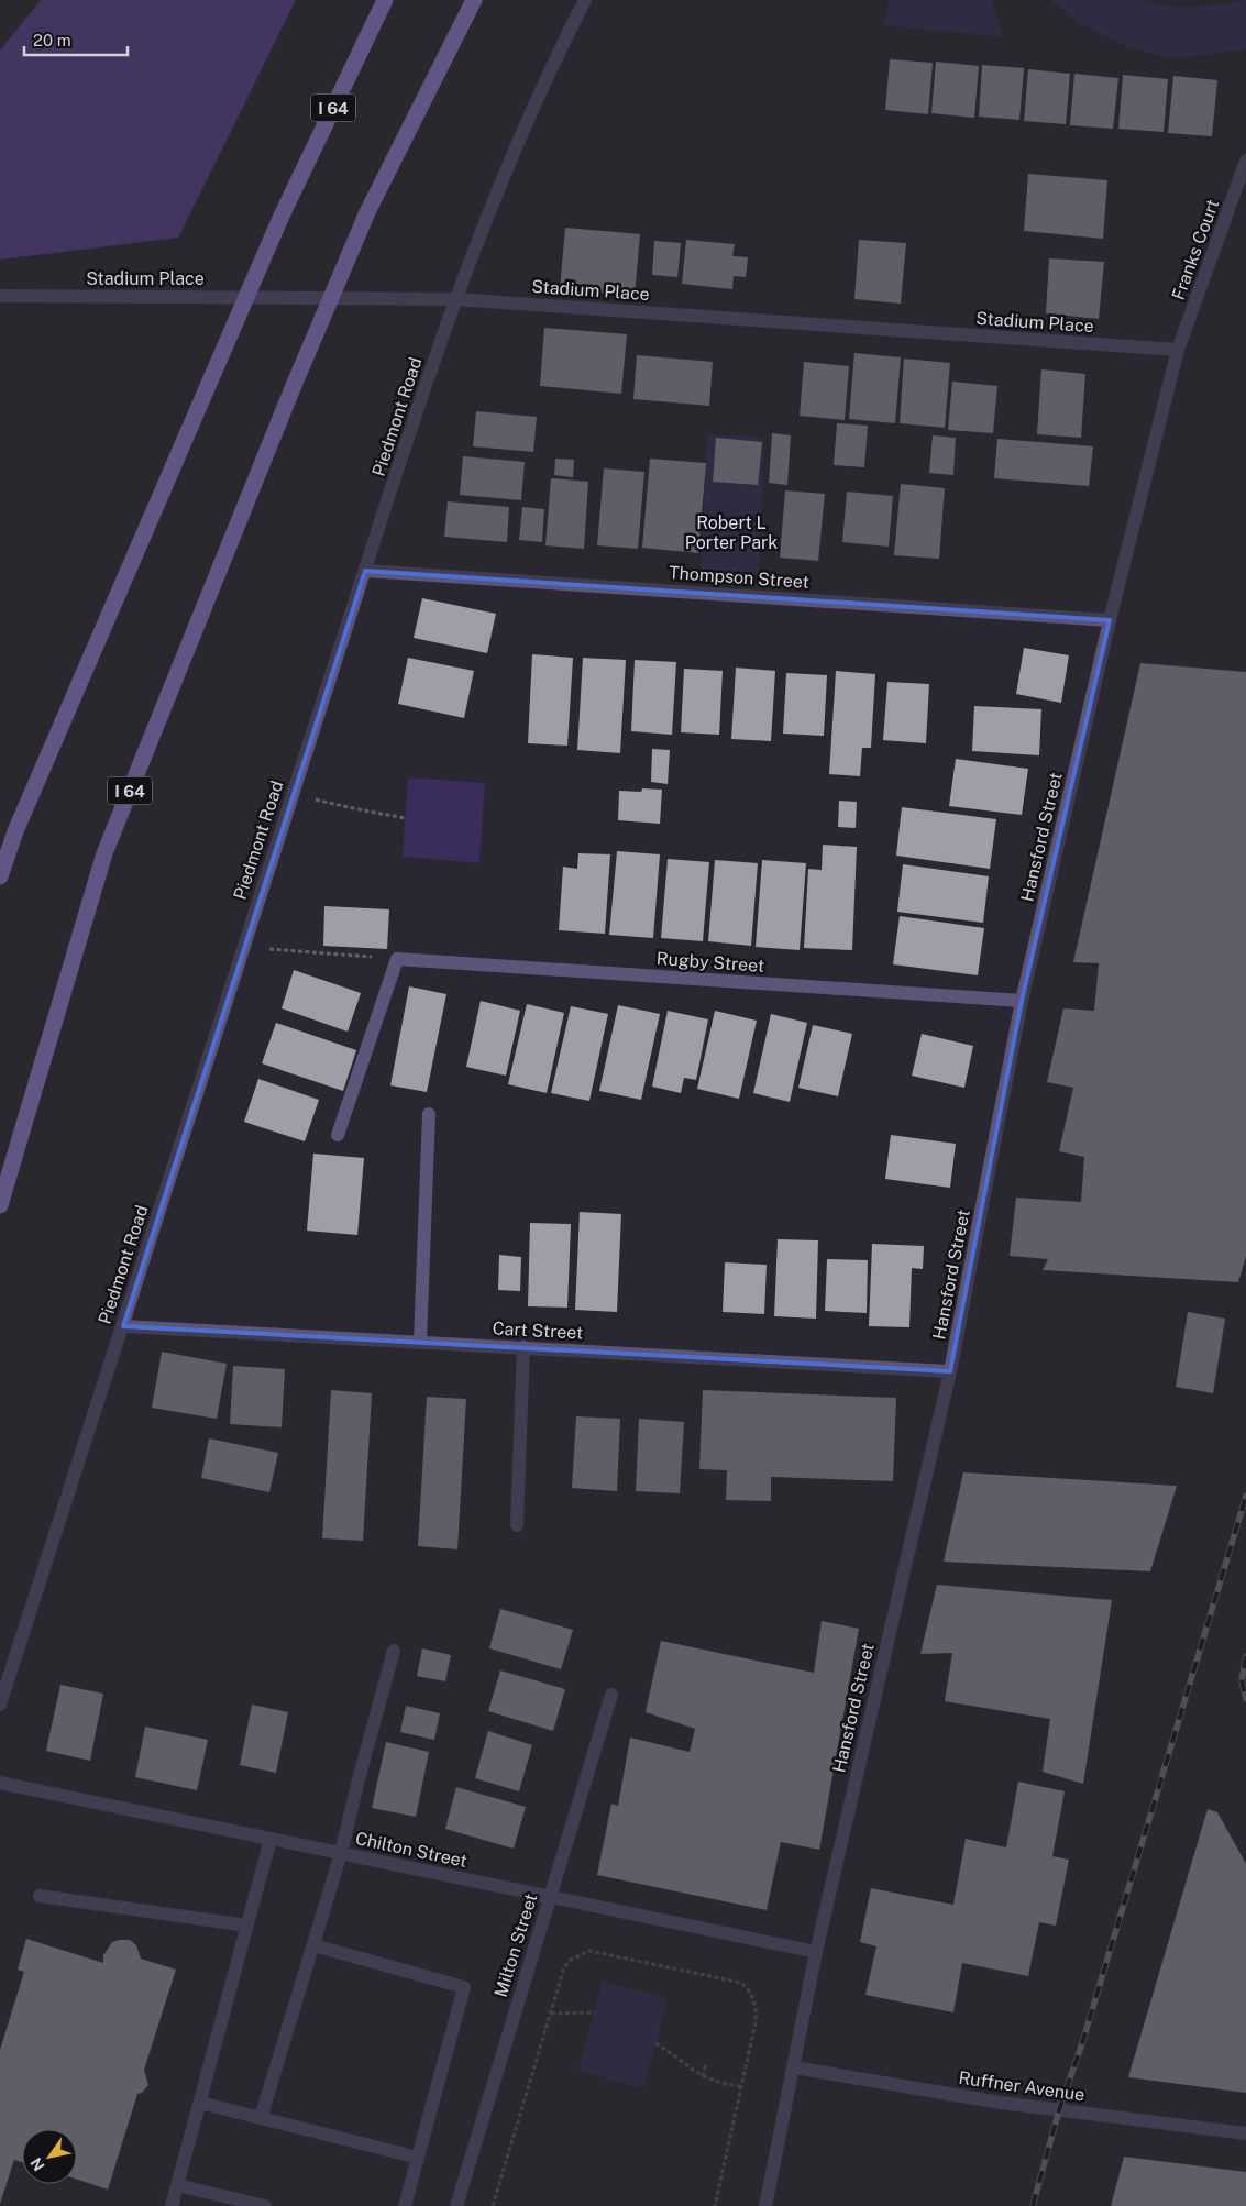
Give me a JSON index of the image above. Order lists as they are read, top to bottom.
{
  "streets": {
    "highway": ["I 64"],
    "street": [
      "Franks Court",
      "Stadium Place",
      "Piedmont Road",
      "Thompson Street",
      "Hansford Street",
      "Rugby Street",
      "Cart Street",
      "Chilton Street",
      "Milton Street",
      "Ruffner Avenue"
    ]
  },
  "crossings": [
    ["Franks Court", "Stadium Place"],
    ["Franks Court", "Hansford Street"],
    ["Stadium Place", "Piedmont Road"],
    ["Stadium Place", "Hansford Street"],
    ["Piedmont Road", "Thompson Street"],
    ["Piedmont Road", "Cart Street"],
    ["Thompson Street", "Hansford Street"],
    ["Hansford Street", "Rugby Street"],
    ["Hansford Street", "Cart Street"],
    ["Hansford Street", "Chilton Street"],
    ["Hansford Street", "Ruffner Avenue"],
    ["Chilton Street", "Milton Street"]
  ],
  "parks": ["Robert L Porter Park"],
  "scale_bar": "20 m",
  "north": "bottom left"
}
